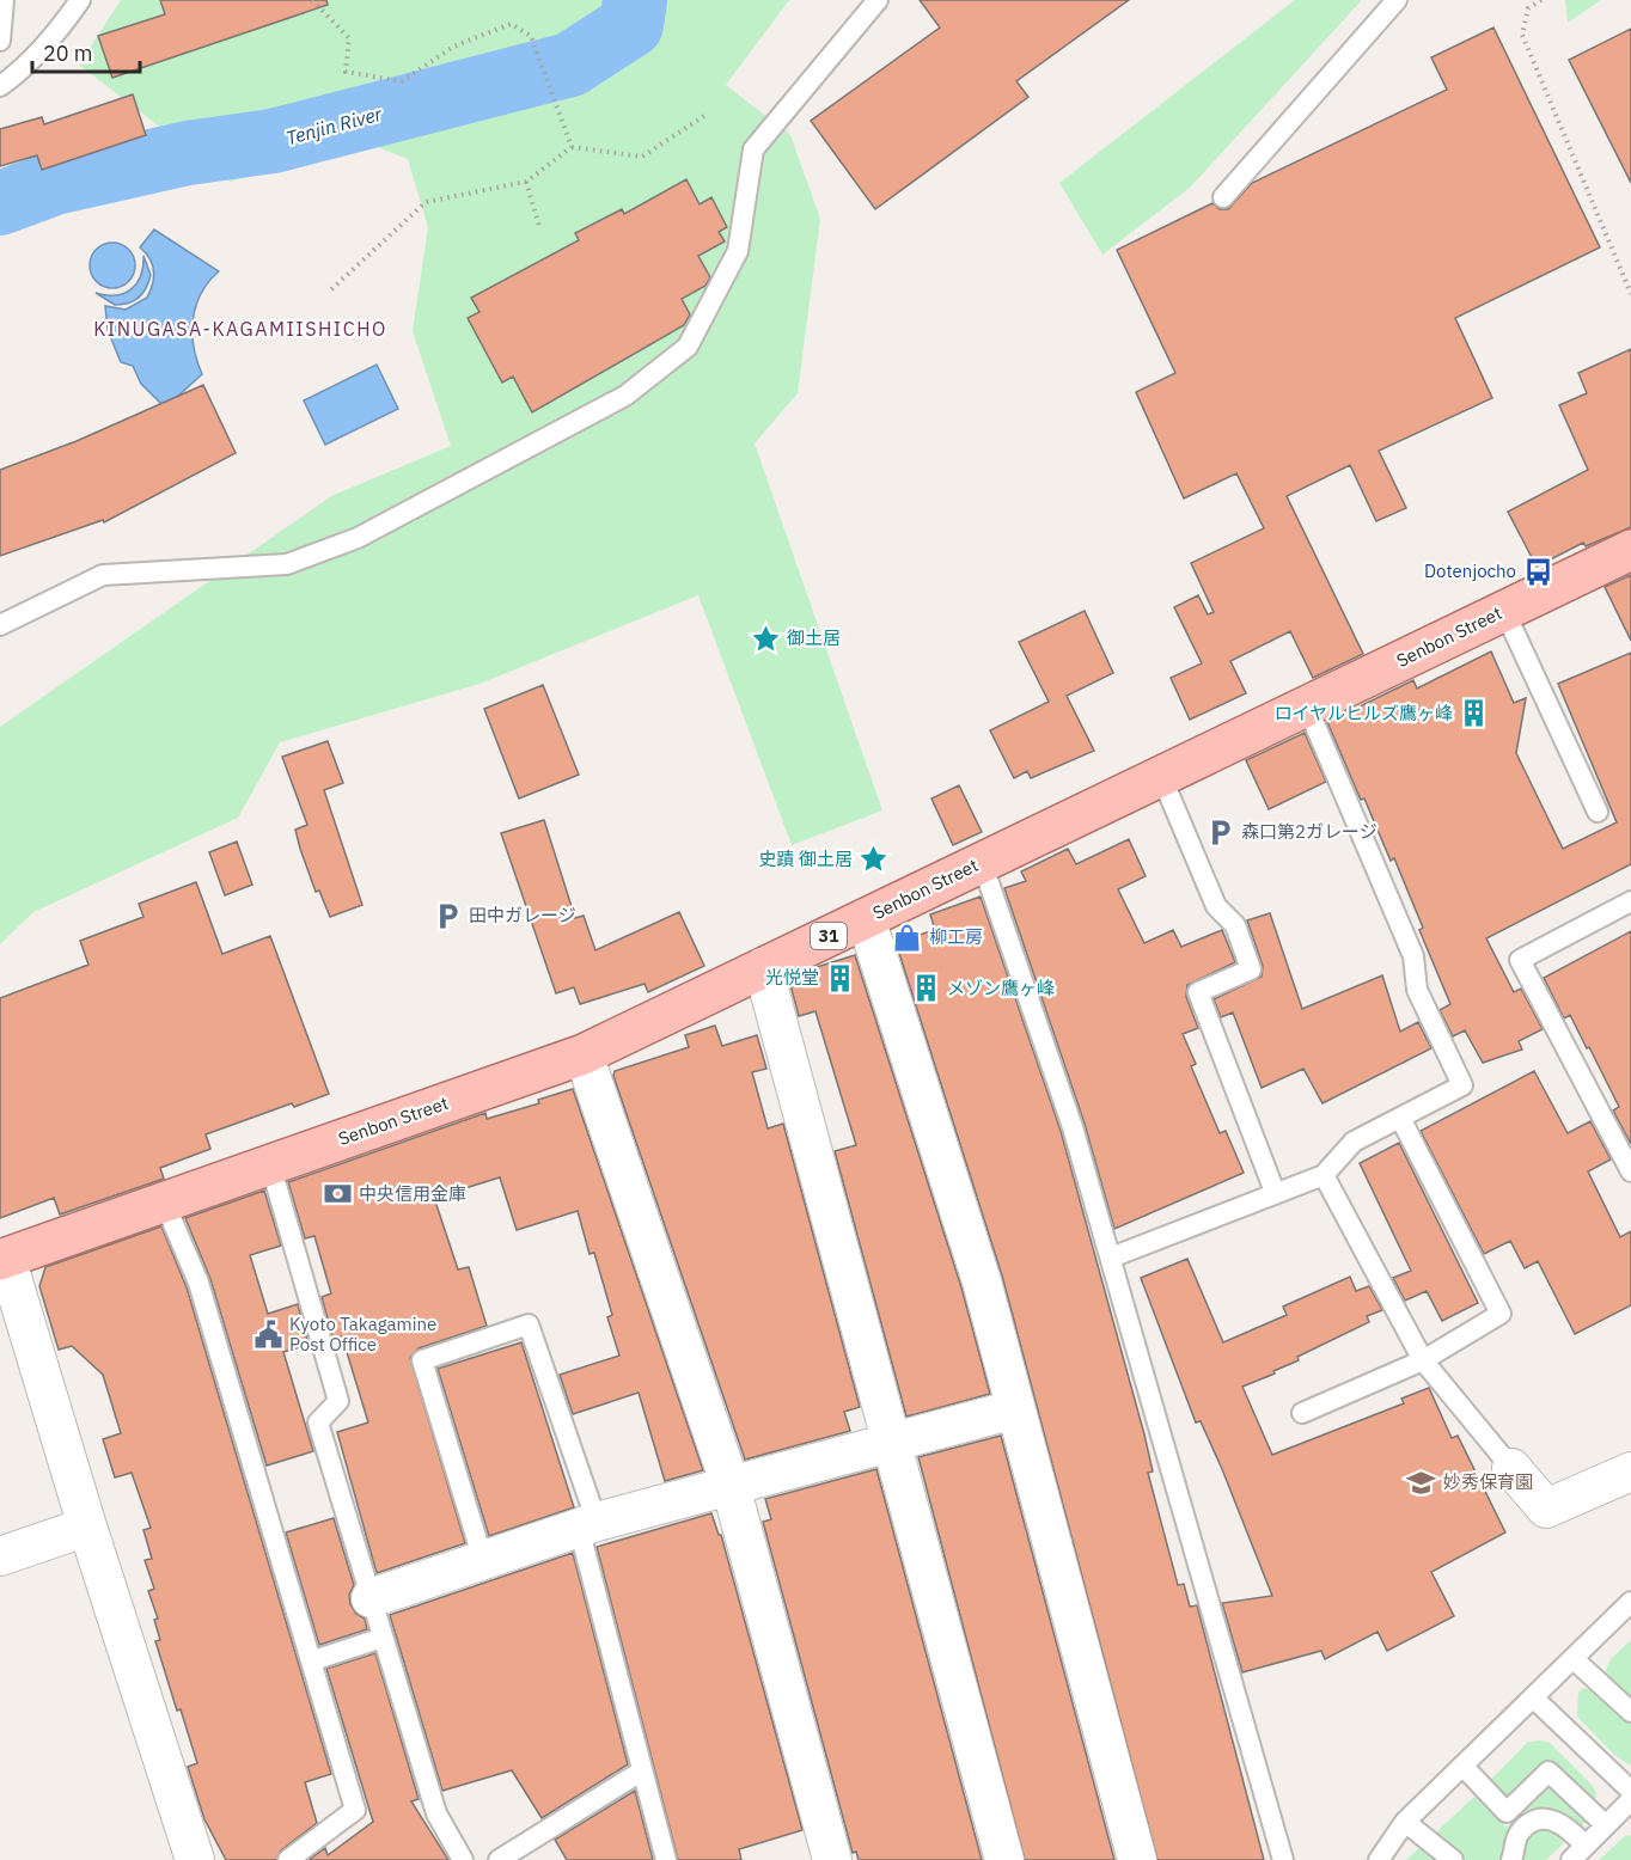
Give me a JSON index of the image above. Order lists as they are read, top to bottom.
{
  "streets": {
    "main road": ["Senbon Street", "31"]
  },
  "districts": ["KINUGASA-KAGAMIISHICHO"],
  "water": ["Tenjin River"],
  "places": {
    "bus stop": ["Dotenjocho"],
    "place": ["御土居", "史蹟 御土居"],
    "building": ["ロイヤルヒルズ鷹ヶ峰", "光悦堂", "メゾン鷹ヶ峰"],
    "parking": ["森口第2ガレージ", "田中ガレージ"],
    "shop": ["柳工房"],
    "bank": ["中央信用金庫"],
    "public building": ["Kyoto Takagamine Post Office"],
    "school or university": ["妙秀保育園"]
  },
  "scale_bar": "20 m"
}
